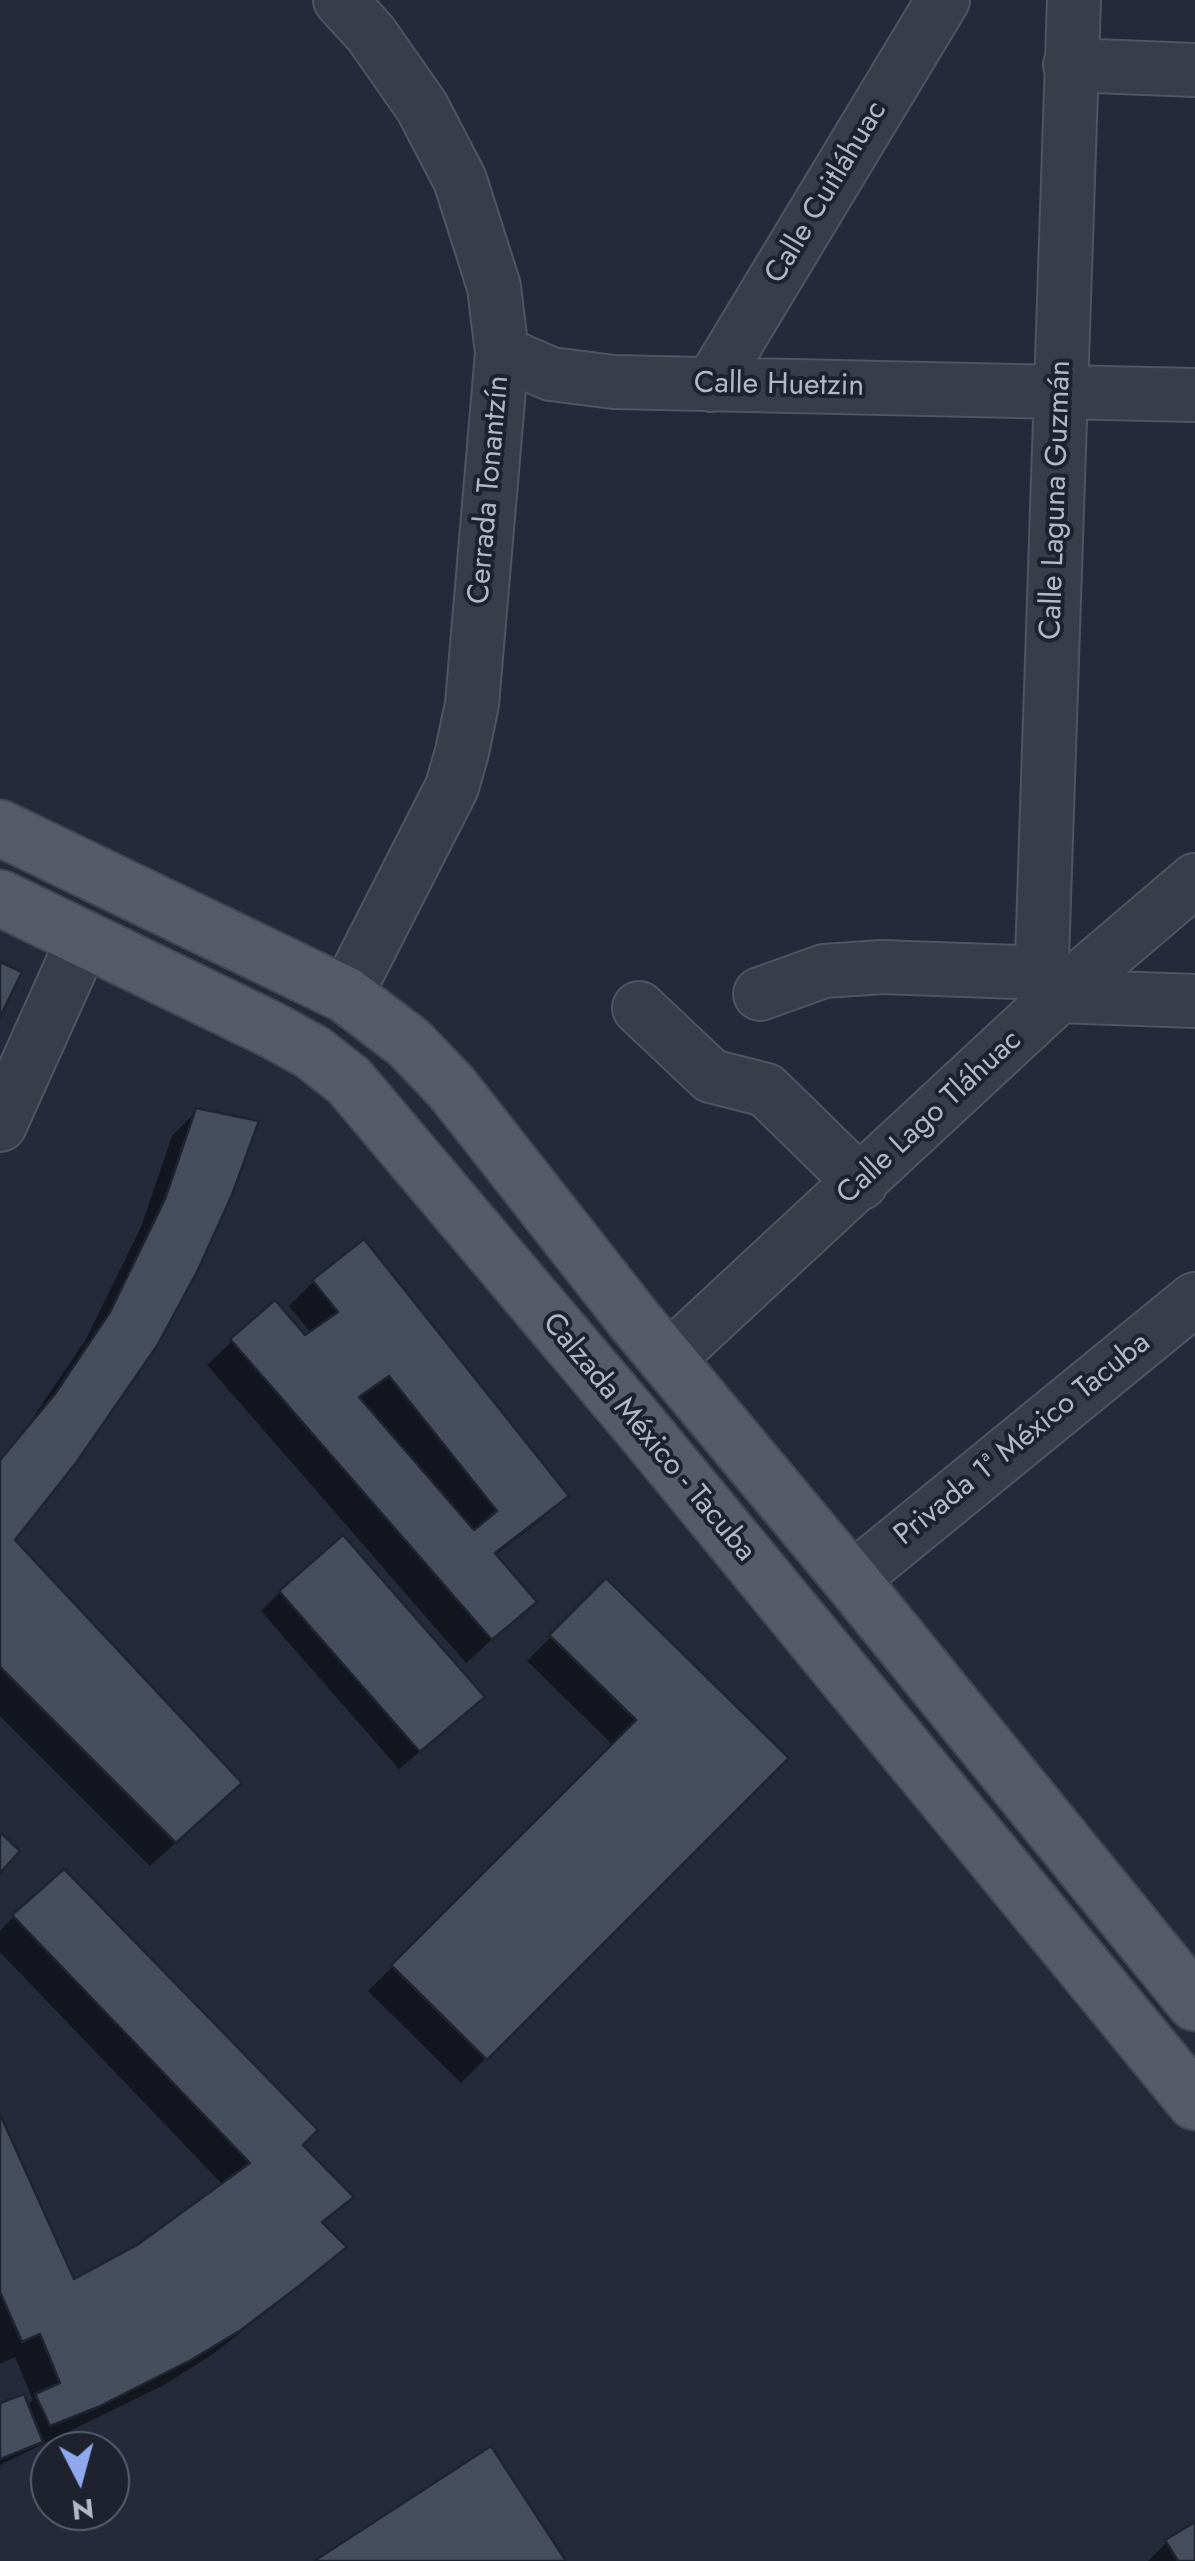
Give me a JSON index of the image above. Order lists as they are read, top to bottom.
{
  "streets": {
    "main road": ["Calzada México - Tacuba"],
    "street": [
      "Calle Cuitláhuac",
      "Calle Huetzin",
      "Cerrada Tonantzín",
      "Calle Laguna Guzmán",
      "Calle Lago Tláhuac",
      "Privada 1ª México Tacuba"
    ]
  },
  "crossings": [
    ["Calle Cuitláhuac", "Calle Huetzin"],
    ["Calle Huetzin", "Cerrada Tonantzín"],
    ["Calle Huetzin", "Calle Laguna Guzmán"],
    ["Calle Laguna Guzmán", "Calle Lago Tláhuac"]
  ],
  "north": "bottom"
}
